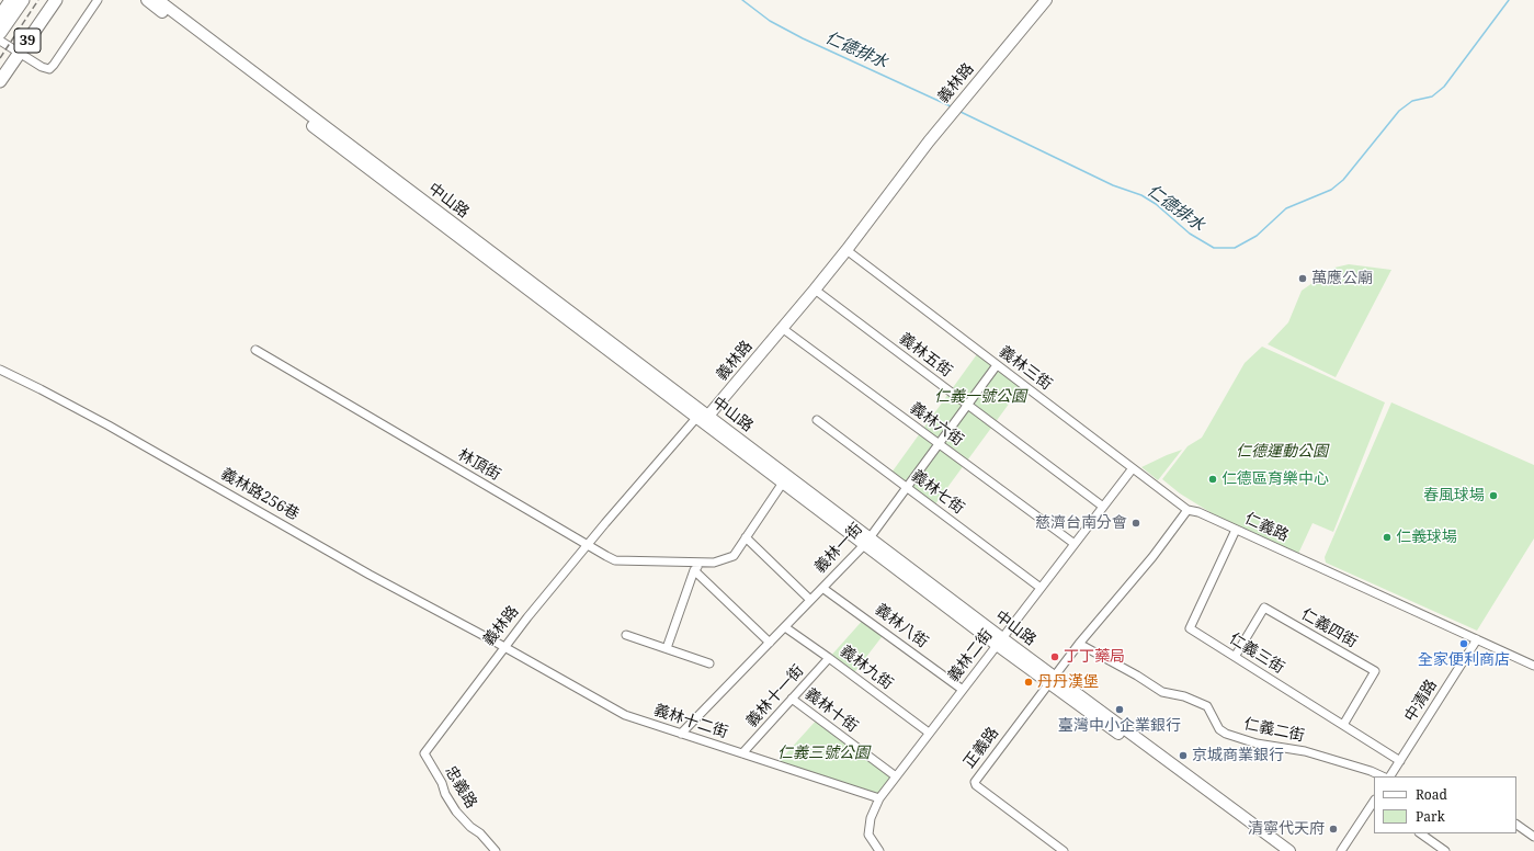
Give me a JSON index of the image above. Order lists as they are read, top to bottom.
{
  "streets": {
    "main road": ["39", "義林路", "中山路"],
    "street": [
      "義林五街",
      "義林三街",
      "義林六街",
      "林頂街",
      "義林七街",
      "義林路256巷",
      "仁義路",
      "義林一街",
      "義林八街",
      "仁義四街",
      "仁義三街",
      "義林二街",
      "義林九街",
      "義林十一街",
      "中清路",
      "義林十街",
      "義林十二街",
      "仁義二街",
      "正義路",
      "忠義路"
    ]
  },
  "crossings": [
    ["義林路", "中山路"],
    ["義林路", "義林五街"],
    ["義林路", "義林三街"],
    ["義林路", "義林六街"],
    ["義林路", "林頂街"],
    ["義林路", "義林路256巷"],
    ["義林路", "義林十二街"],
    ["義林路", "忠義路"],
    ["中山路", "林頂街"],
    ["中山路", "義林一街"],
    ["中山路", "義林二街"],
    ["中山路", "正義路"],
    ["義林五街", "義林一街"],
    ["義林五街", "義林二街"],
    ["義林三街", "仁義路"],
    ["義林三街", "義林一街"],
    ["義林三街", "義林二街"],
    ["義林六街", "義林一街"],
    ["義林六街", "義林二街"],
    ["義林七街", "義林一街"],
    ["義林七街", "義林二街"],
    ["義林路256巷", "義林十二街"],
    ["仁義路", "仁義三街"],
    ["仁義路", "中清路"],
    ["義林一街", "義林八街"],
    ["義林一街", "義林九街"],
    ["義林一街", "義林十二街"],
    ["義林八街", "義林二街"],
    ["仁義四街", "仁義三街"],
    ["仁義三街", "中清路"],
    ["義林二街", "義林九街"],
    ["義林二街", "義林十街"],
    ["義林二街", "義林十二街"],
    ["義林九街", "義林十一街"],
    ["義林十一街", "義林十街"],
    ["義林十一街", "義林十二街"]
  ],
  "water": ["仁德排水"],
  "parks": ["仁義一號公園", "仁德運動公園", "仁義三號公園"],
  "places": [
    "萬應公廟",
    "仁德區育樂中心",
    "春風球場",
    "慈濟台南分會",
    "仁義球場",
    "全家便利商店",
    "丁丁藥局",
    "丹丹漢堡",
    "臺灣中小企業銀行",
    "京城商業銀行",
    "清寧代天府"
  ],
  "legend": ["Road", "Park"]
}
